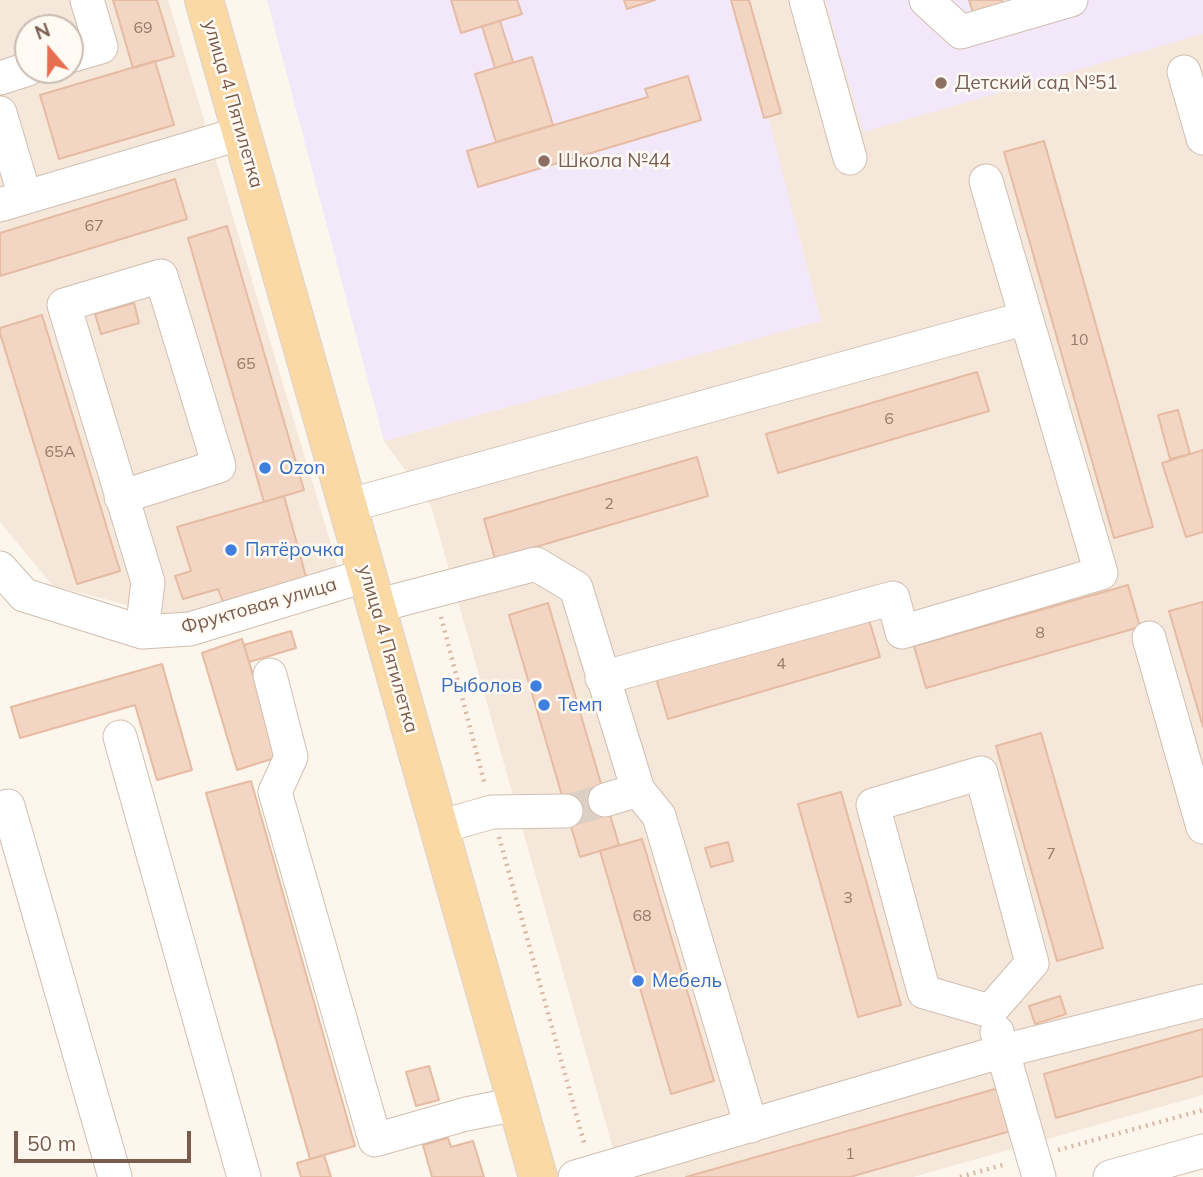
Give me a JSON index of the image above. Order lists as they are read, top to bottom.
{
  "streets": {
    "main road": ["улица 4 Пятилетка"],
    "street": ["Фруктовая улица"]
  },
  "crossings": [
    ["улица 4 Пятилетка", "Фруктовая улица"]
  ],
  "places": [
    "Детский сад №51",
    "Школа №44",
    "Ozon",
    "Пятёрочка",
    "Рыболов",
    "Темп",
    "Мебель"
  ],
  "house_numbers": [
    "69",
    "67",
    "10",
    "65",
    "6",
    "65А",
    "2",
    "8",
    "4",
    "7",
    "3",
    "68",
    "1"
  ],
  "scale_bar": "50 m",
  "north": "top"
}
